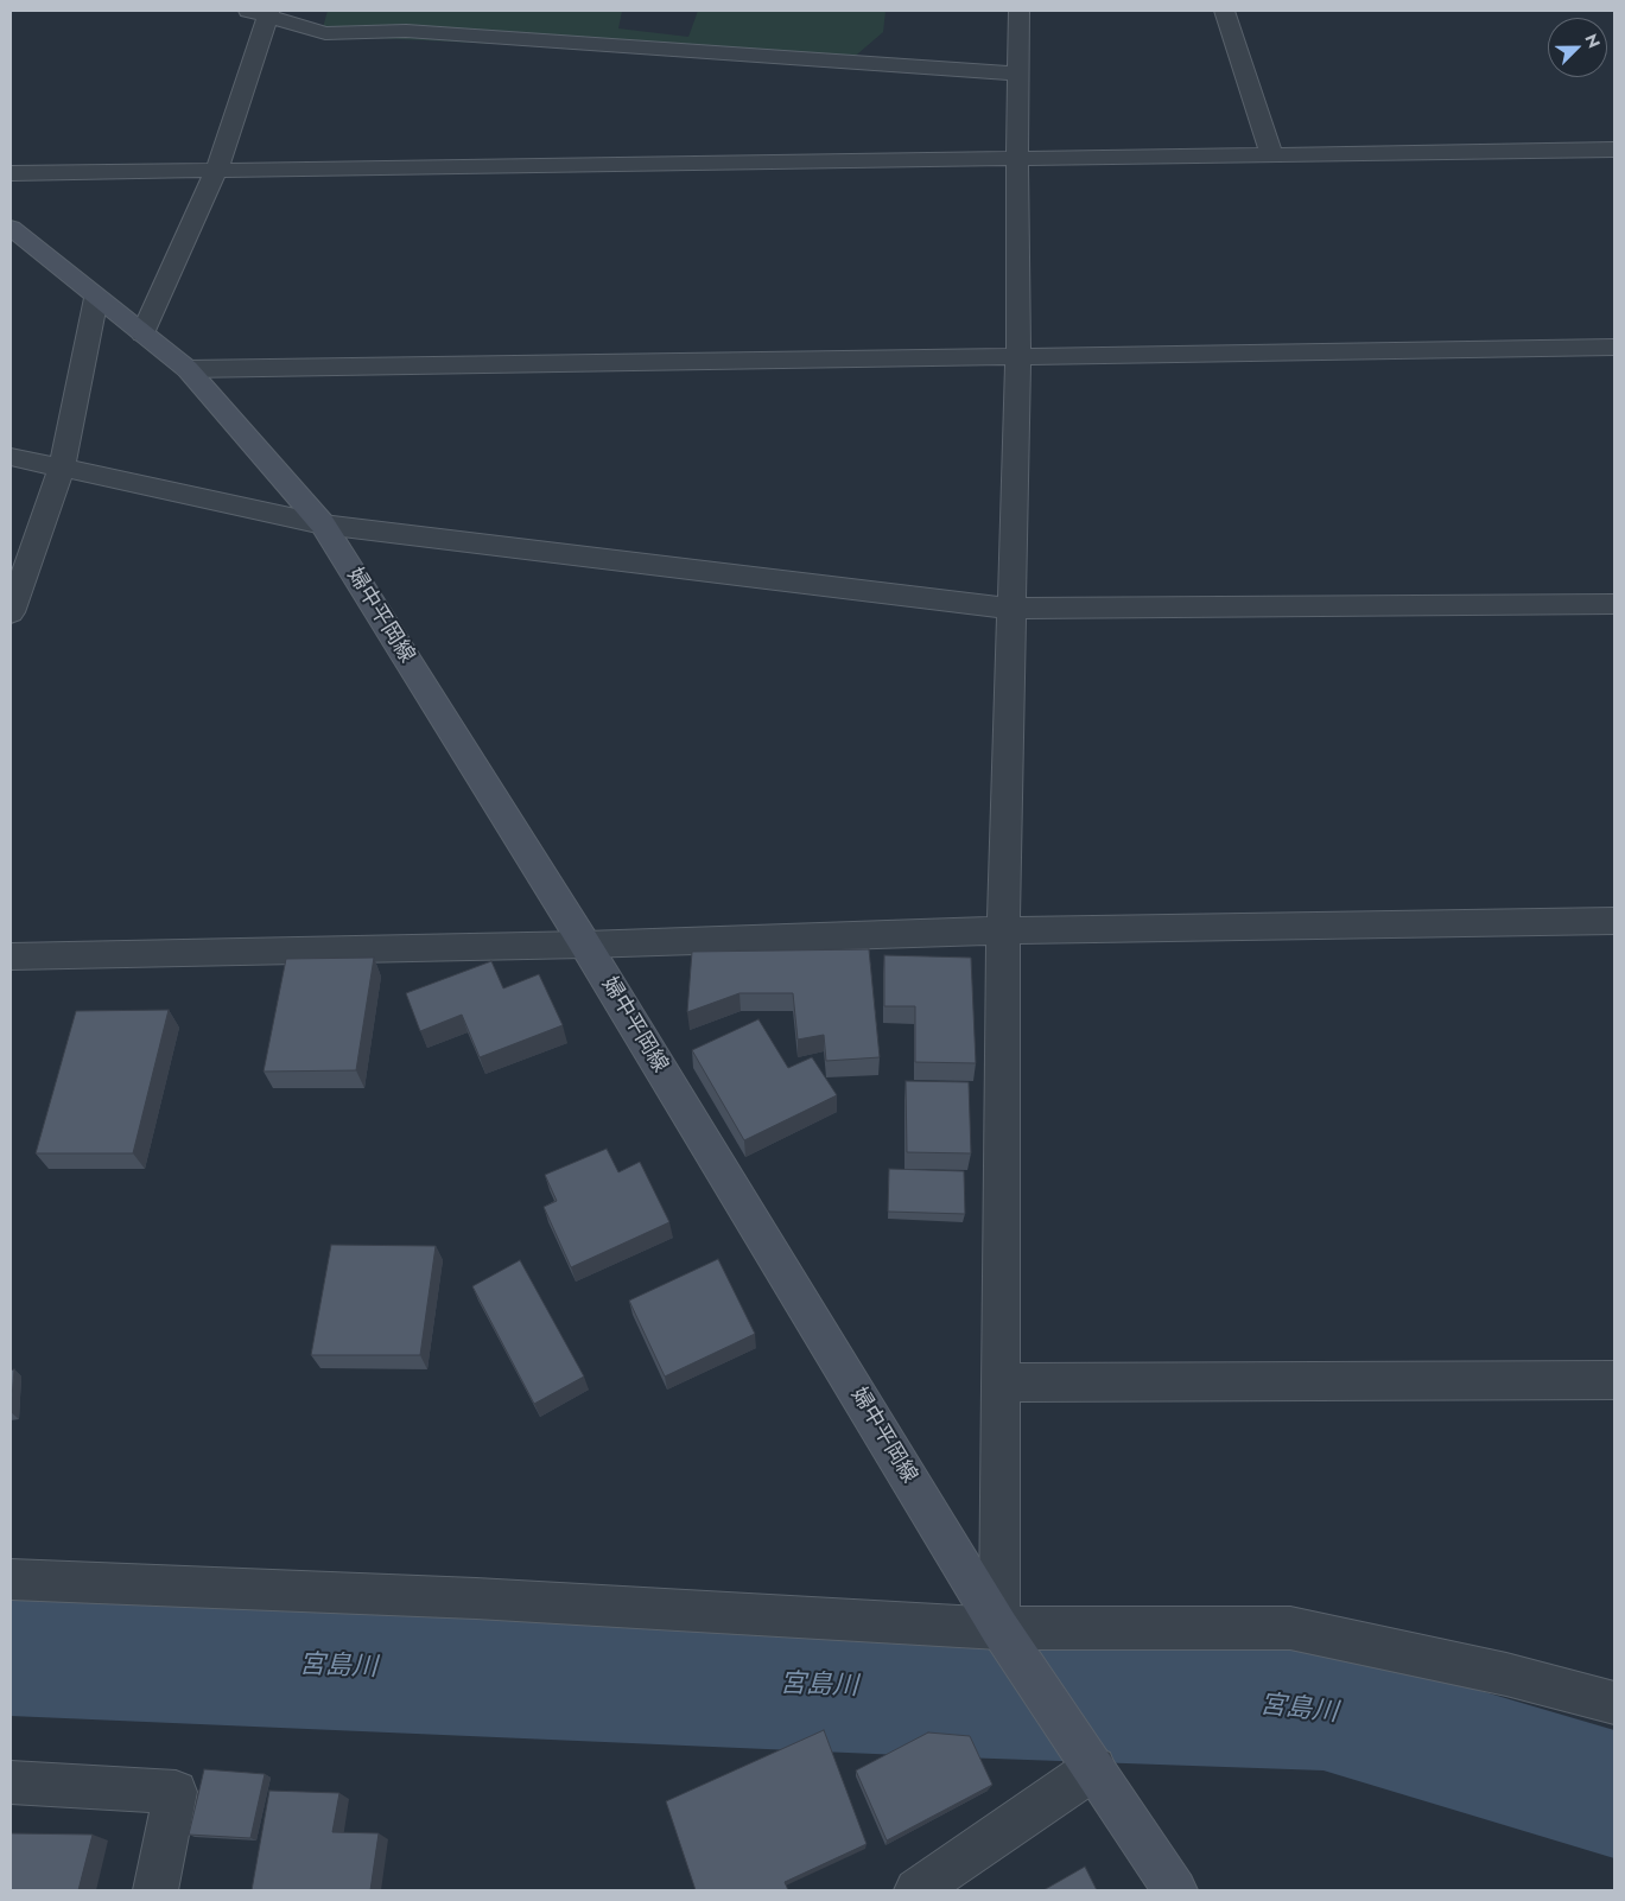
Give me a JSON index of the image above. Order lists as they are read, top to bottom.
{
  "streets": {
    "main road": ["婦中平岡線"]
  },
  "water": ["宮島川"],
  "north": "top right"
}
